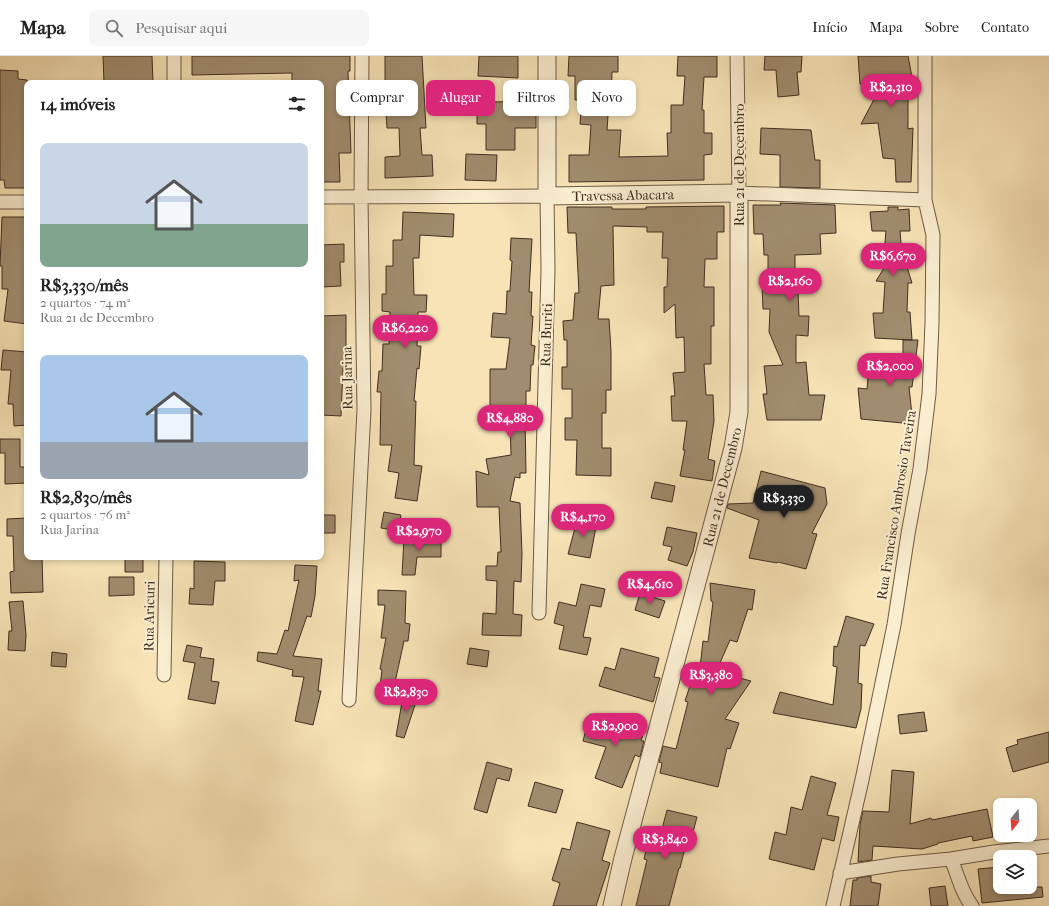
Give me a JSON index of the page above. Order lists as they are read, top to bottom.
{
  "streets": {
    "street": [
      "Rua 21 de Decembro",
      "Travessa Abacara",
      "Rua Buriti",
      "Rua Jarina",
      "Rua Francisco Ambrosio Taveira",
      "Rua Aricuri"
    ]
  },
  "crossings": [
    ["Rua 21 de Decembro", "Travessa Abacara"],
    ["Travessa Abacara", "Rua Buriti"],
    ["Travessa Abacara", "Rua Jarina"],
    ["Travessa Abacara", "Rua Francisco Ambrosio Taveira"]
  ],
  "north": "bottom",
  "page": {
    "header": "Mapa",
    "search": "Pesquisar aqui",
    "nav": [
      "Início",
      "Mapa",
      "Sobre",
      "Contato"
    ],
    "price": [
      "R$2,310",
      "R$6,670",
      "R$2,160",
      "R$6,220",
      "R$2,000",
      "R$4,880",
      "R$3,330",
      "R$4,170",
      "R$2,970",
      "R$4,610",
      "R$3,380",
      "R$2,830",
      "R$2,900",
      "R$3,840"
    ],
    "chip": [
      "Comprar",
      "Alugar",
      "Filtros",
      "Novo"
    ],
    "heading": "14 imóveis",
    "list": [
      {
        "name": "R$3,330/mês",
        "note": "2 quartos · 74 m² · Rua 21 de Decembro"
      },
      {
        "name": "R$2,830/mês",
        "note": "2 quartos · 76 m² · Rua Jarina"
      }
    ]
  }
}
